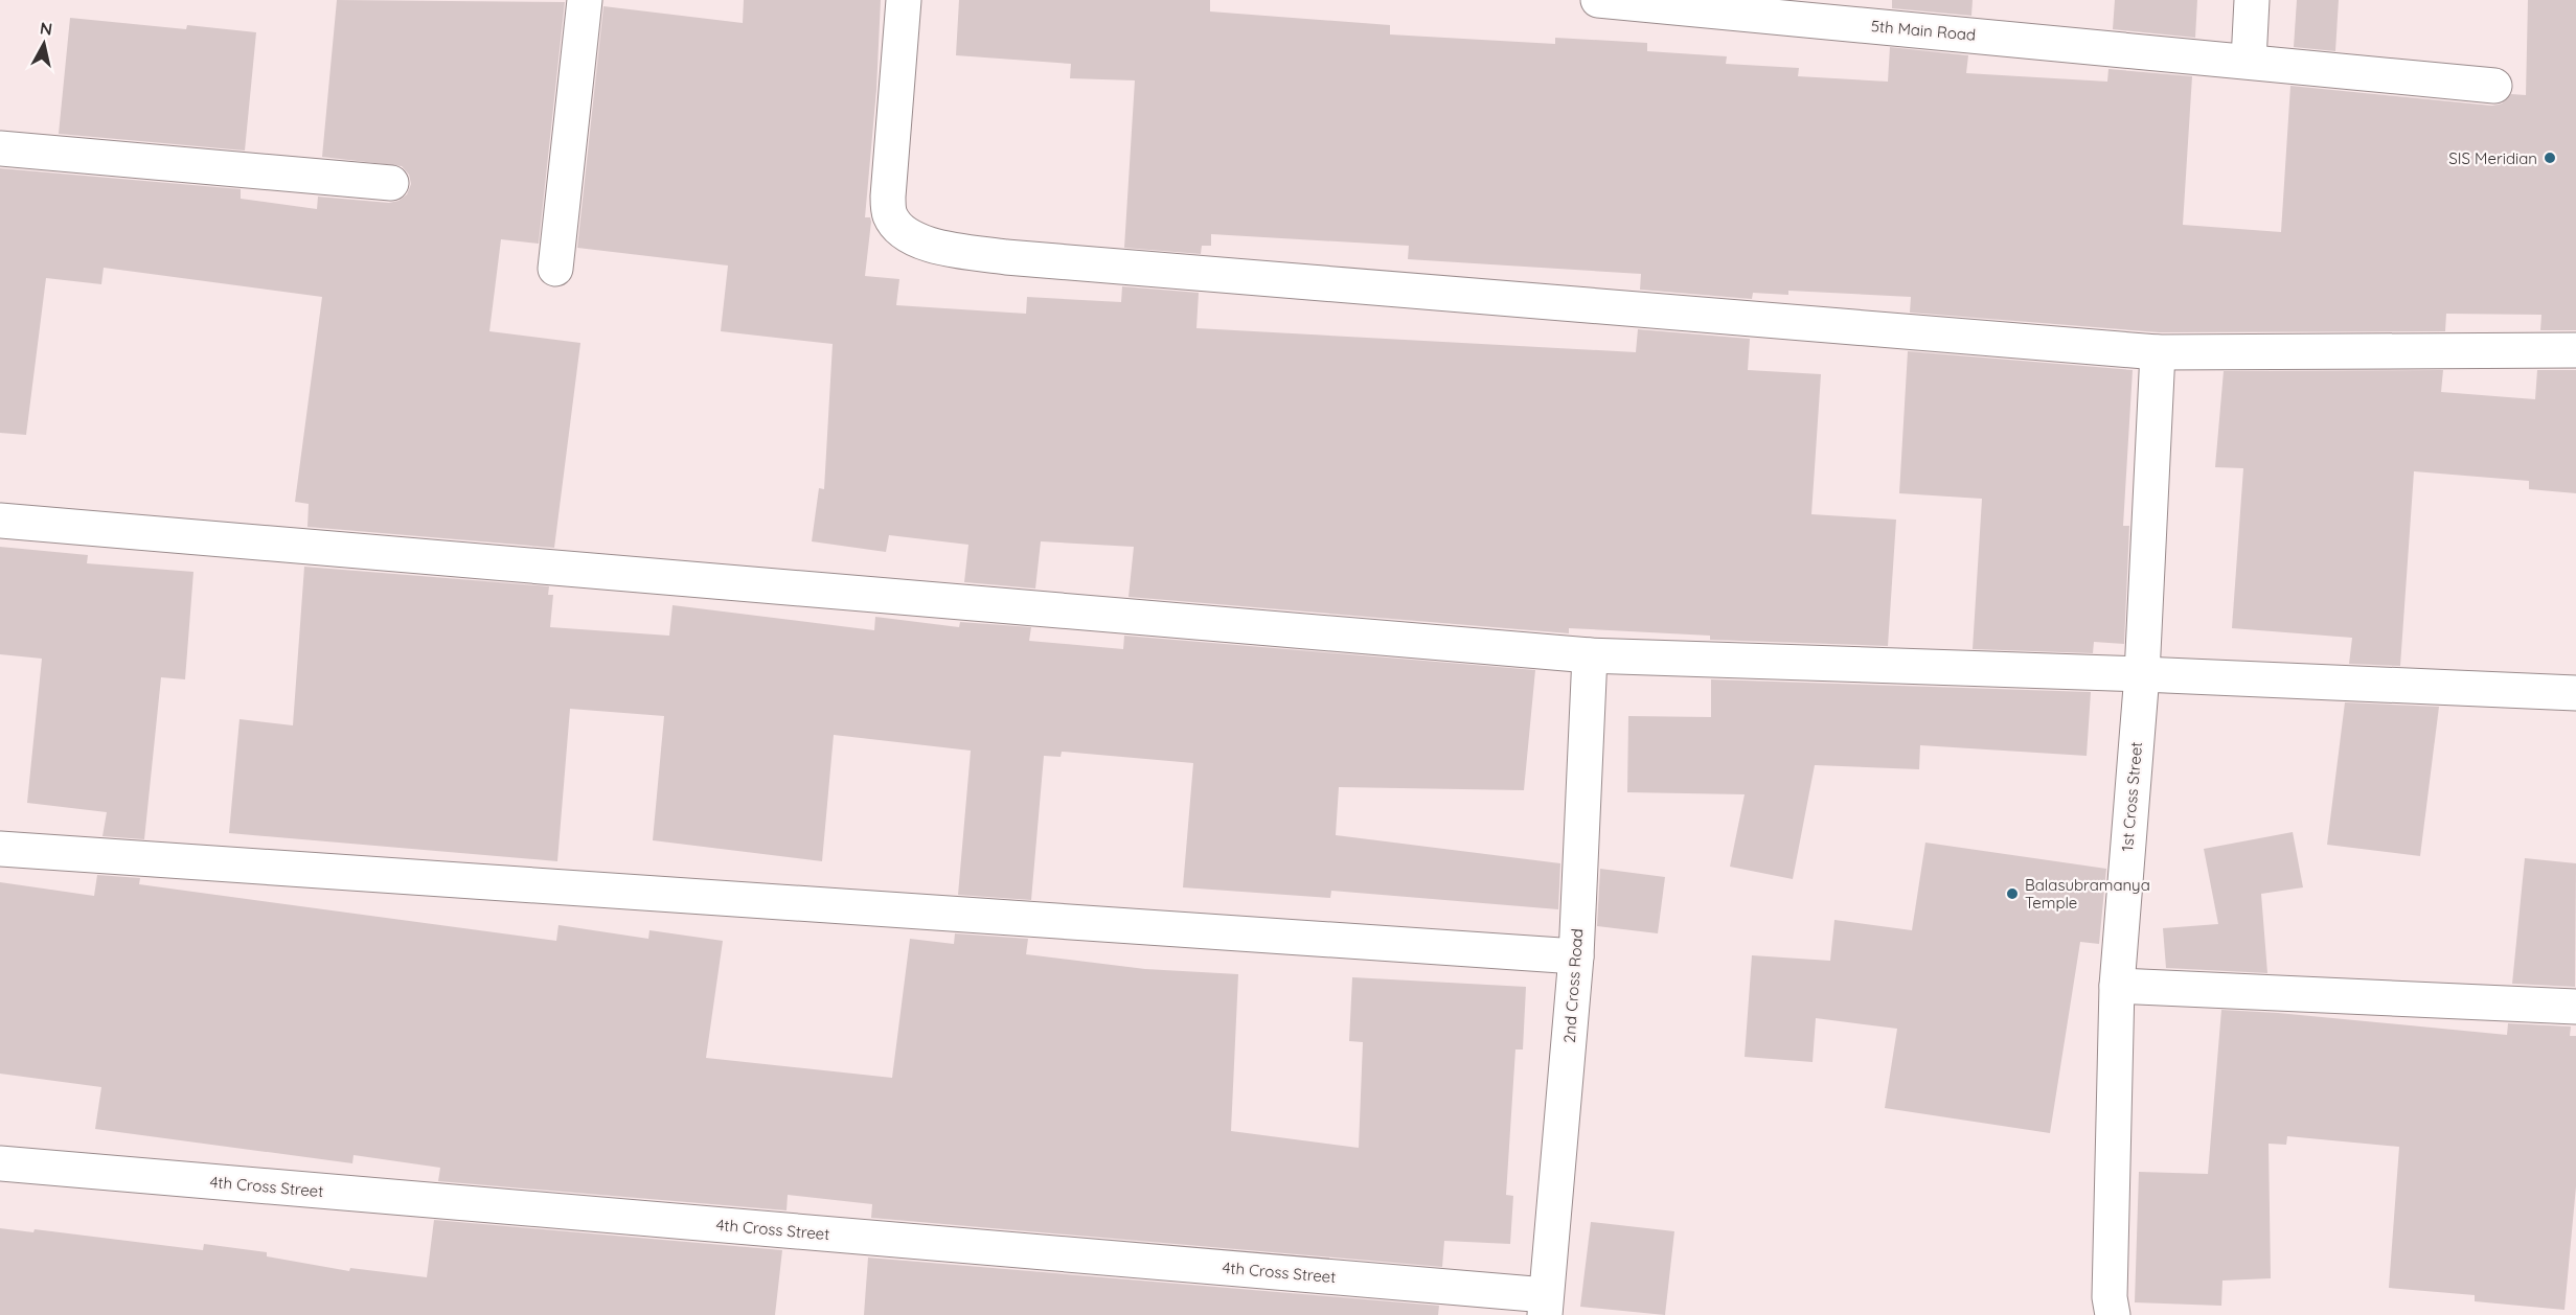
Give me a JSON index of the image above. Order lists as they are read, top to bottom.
{
  "streets": {
    "street": [
      "5th Main Road",
      "1st Cross Street",
      "2nd Cross Road",
      "4th Cross Street"
    ]
  },
  "crossings": [
    ["2nd Cross Road", "4th Cross Street"]
  ],
  "places": ["SIS Meridian", "Balasubramanya Temple"],
  "north": "top"
}
